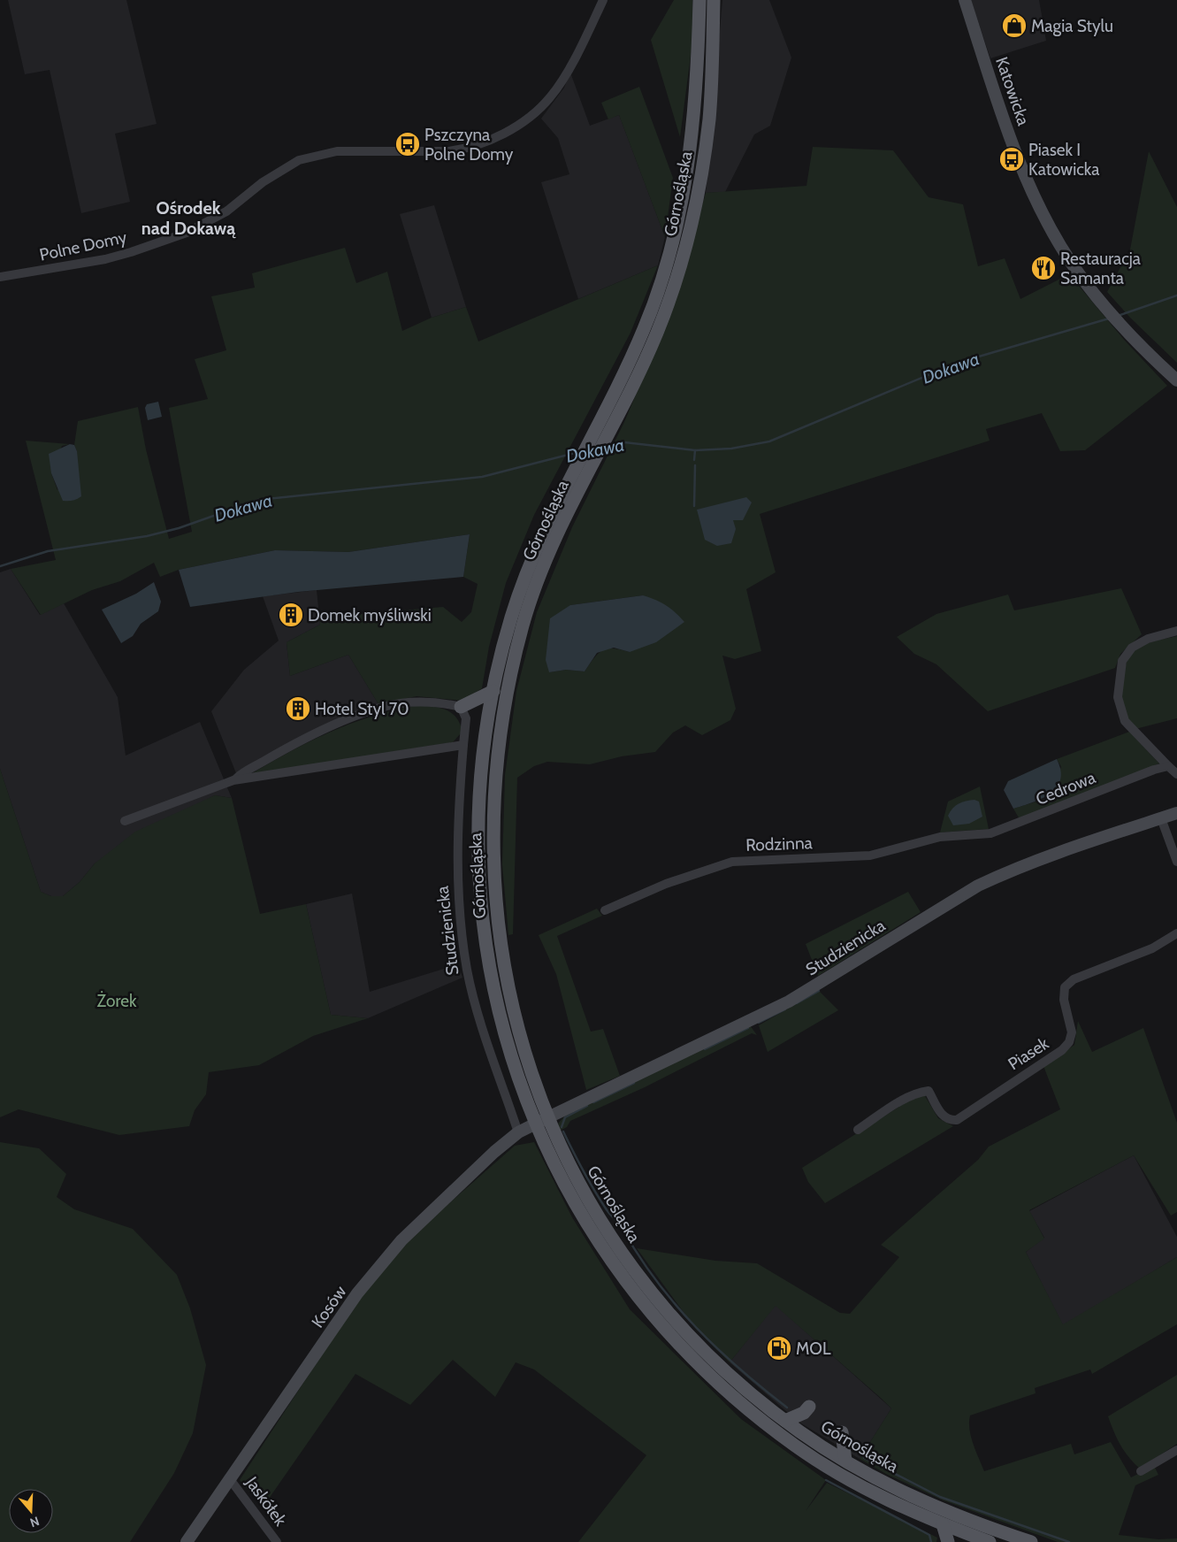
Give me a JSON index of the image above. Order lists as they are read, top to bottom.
{
  "streets": {
    "main road": ["Górnośląska"],
    "street": [
      "Katowicka",
      "Polne Domy",
      "Cedrowa",
      "Rodzinna",
      "Studzienicka",
      "Piasek",
      "Kosów",
      "Jaskółek"
    ]
  },
  "crossings": [
    ["Górnośląska", "Studzienicka"],
    ["Górnośląska", "Kosów"],
    ["Cedrowa", "Rodzinna"],
    ["Studzienicka", "Kosów"],
    ["Kosów", "Jaskółek"]
  ],
  "districts": ["Ośrodek nad Dokawą"],
  "water": ["Dokawa"],
  "parks": ["Żorek"],
  "places": {
    "shop": ["Magia Stylu"],
    "bus stop": ["Pszczyna Polne Domy", "Piasek I Katowicka"],
    "restaurant": ["Restauracja Samanta"],
    "building": ["Domek myśliwski", "Hotel Styl 70"],
    "fuel station": ["MOL"]
  },
  "north": "bottom"
}
